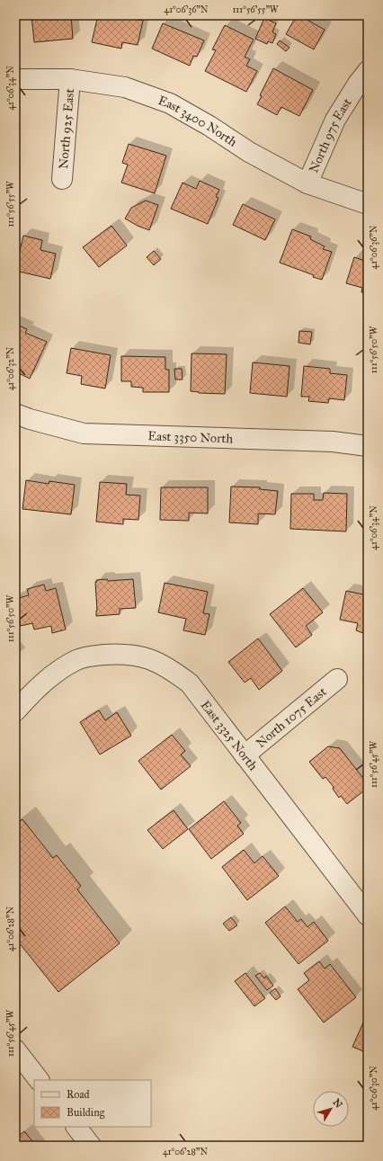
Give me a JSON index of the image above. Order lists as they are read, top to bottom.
{
  "streets": {
    "street": [
      "East 3400 North",
      "North 925 East",
      "North 975 East",
      "East 3350 North",
      "North 1075 East",
      "East 3325 North"
    ]
  },
  "crossings": [
    ["East 3400 North", "North 925 East"],
    ["East 3400 North", "North 975 East"],
    ["North 1075 East", "East 3325 North"]
  ],
  "legend": ["Road", "Building"],
  "north": "top right",
  "coordinates": [
    "41°06'36\"N",
    "111°56'55\"W",
    "41°06'34\"N",
    "111°56'50\"W",
    "41°06'32\"N",
    "111°56'45\"W",
    "41°06'28\"N",
    "41°06'30\"N"
  ]
}
